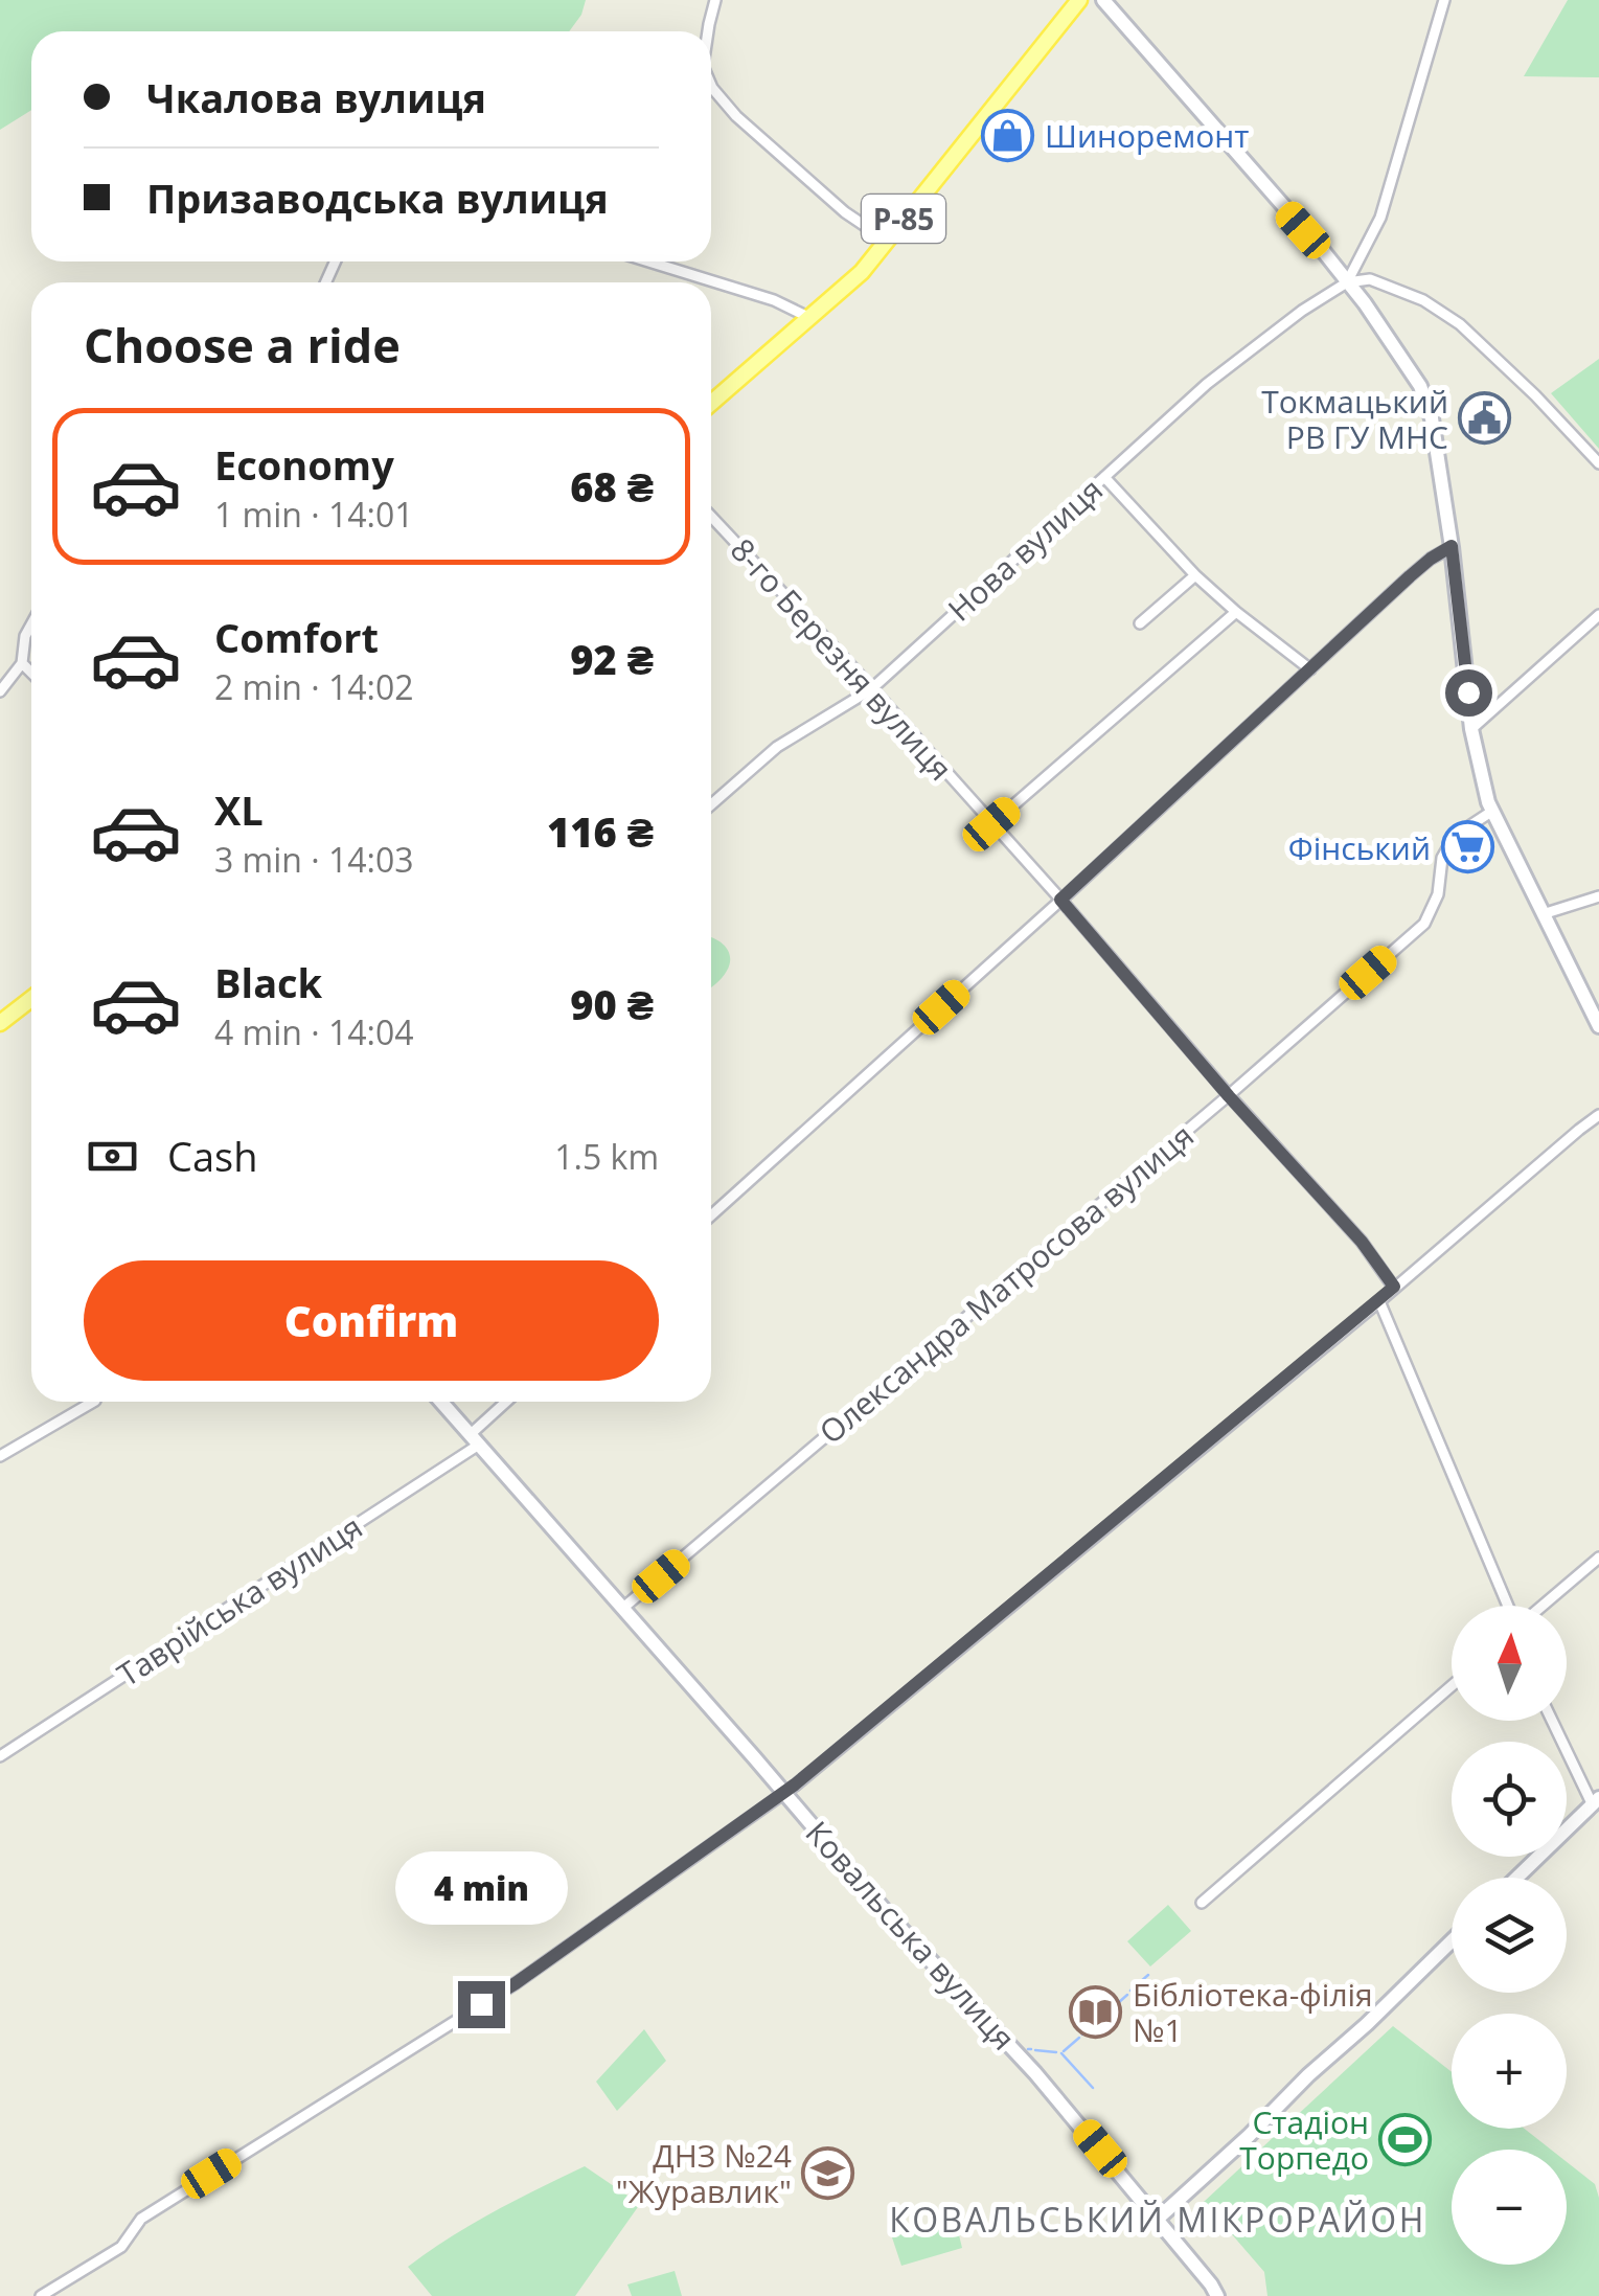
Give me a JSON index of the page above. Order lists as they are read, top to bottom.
{
  "streets": {
    "main road": ["Р-85"],
    "street": [
      "Нова вулиця",
      "8-го Березня вулиця",
      "Олександра Матросова вулиця",
      "Таврійська вулиця",
      "Ковальська вулиця"
    ]
  },
  "crossings": [
    ["Нова вулиця", "8-го Березня вулиця"],
    ["8-го Березня вулиця", "Олександра Матросова вулиця"],
    ["Олександра Матросова вулиця", "Ковальська вулиця"],
    ["Таврійська вулиця", "Ковальська вулиця"]
  ],
  "districts": ["КОВАЛЬСЬКИЙ МІКРОРАЙОН"],
  "places": {
    "shop": ["Шиноремонт"],
    "public building": ["Токмацький РВ ГУ МНС"],
    "supermarket": ["Фінський"],
    "library": ["Бібліотека-філія №1"],
    "sports": ["Стадіон Торпедо"],
    "school or university": ["ДНЗ №24 \"Журавлик\""]
  },
  "north": "top",
  "page": {
    "banner": ["Чкалова вулиця", "Призаводська вулиця"],
    "heading": "Choose a ride",
    "list": [
      {
        "name": "Economy",
        "note": "1 min · 14:01",
        "value": "68 ₴"
      },
      {
        "name": "Comfort",
        "note": "2 min · 14:02",
        "value": "92 ₴"
      },
      {
        "name": "XL",
        "note": "3 min · 14:03",
        "value": "116 ₴"
      },
      {
        "name": "Black",
        "note": "4 min · 14:04",
        "value": "90 ₴"
      }
    ],
    "pay": ["Cash", "1.5 km"],
    "buttons": "Confirm",
    "map_buttons": ["+", "−"],
    "bubble": "4 min"
  }
}
